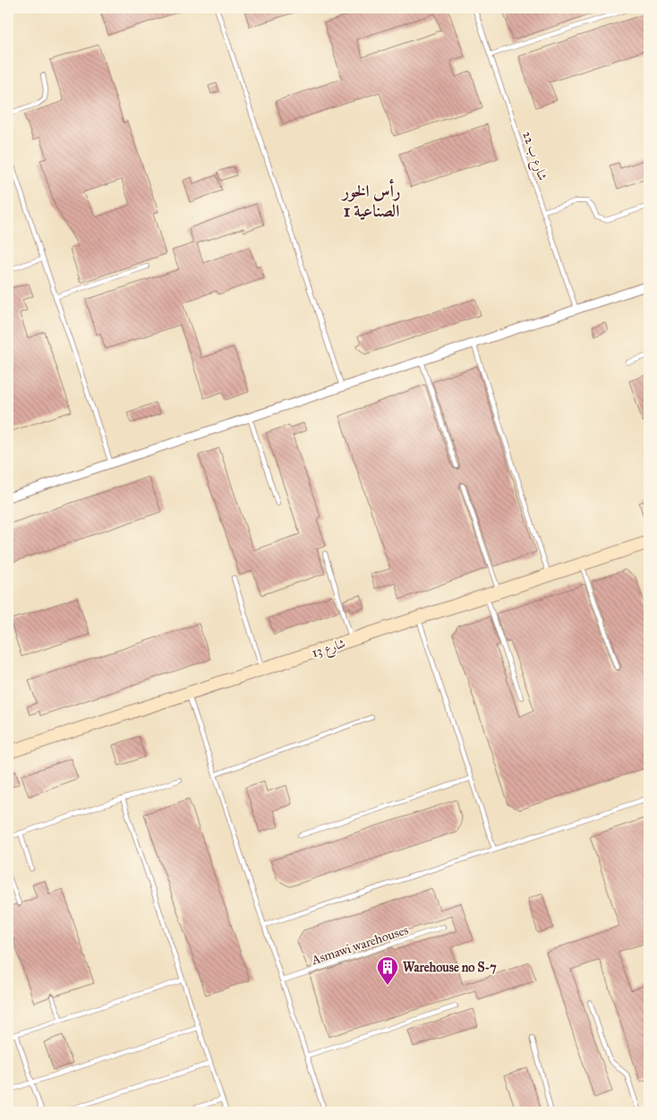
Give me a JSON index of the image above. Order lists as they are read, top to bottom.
{
  "streets": {
    "street": ["شارع 13"],
    "lane": ["شارع ب 22", "Asmawi warehouses"]
  },
  "districts": ["رأس الخور الصناعية 1"],
  "places": {
    "building": ["Warehouse no S-7"]
  }
}
